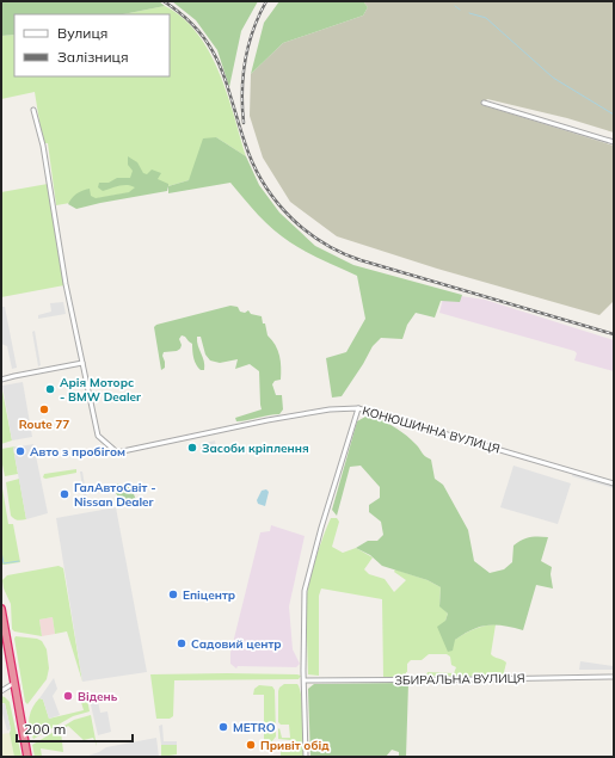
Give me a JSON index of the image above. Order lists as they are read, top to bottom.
{
  "streets": {
    "street": ["КОНЮШИННА ВУЛИЦЯ", "ЗБИРАЛЬНА ВУЛИЦЯ"]
  },
  "places": [
    "Арія Моторс - BMW Dealer",
    "Route 77",
    "Засоби кріплення",
    "Авто з пробігом",
    "ГалАвтоСвіт - Nissan Dealer",
    "Епіцентр",
    "Садовий центр",
    "Відень",
    "METRO",
    "Привіт обід"
  ],
  "legend": ["Вулиця", "Залізниця"],
  "scale_bar": "200 m"
}
